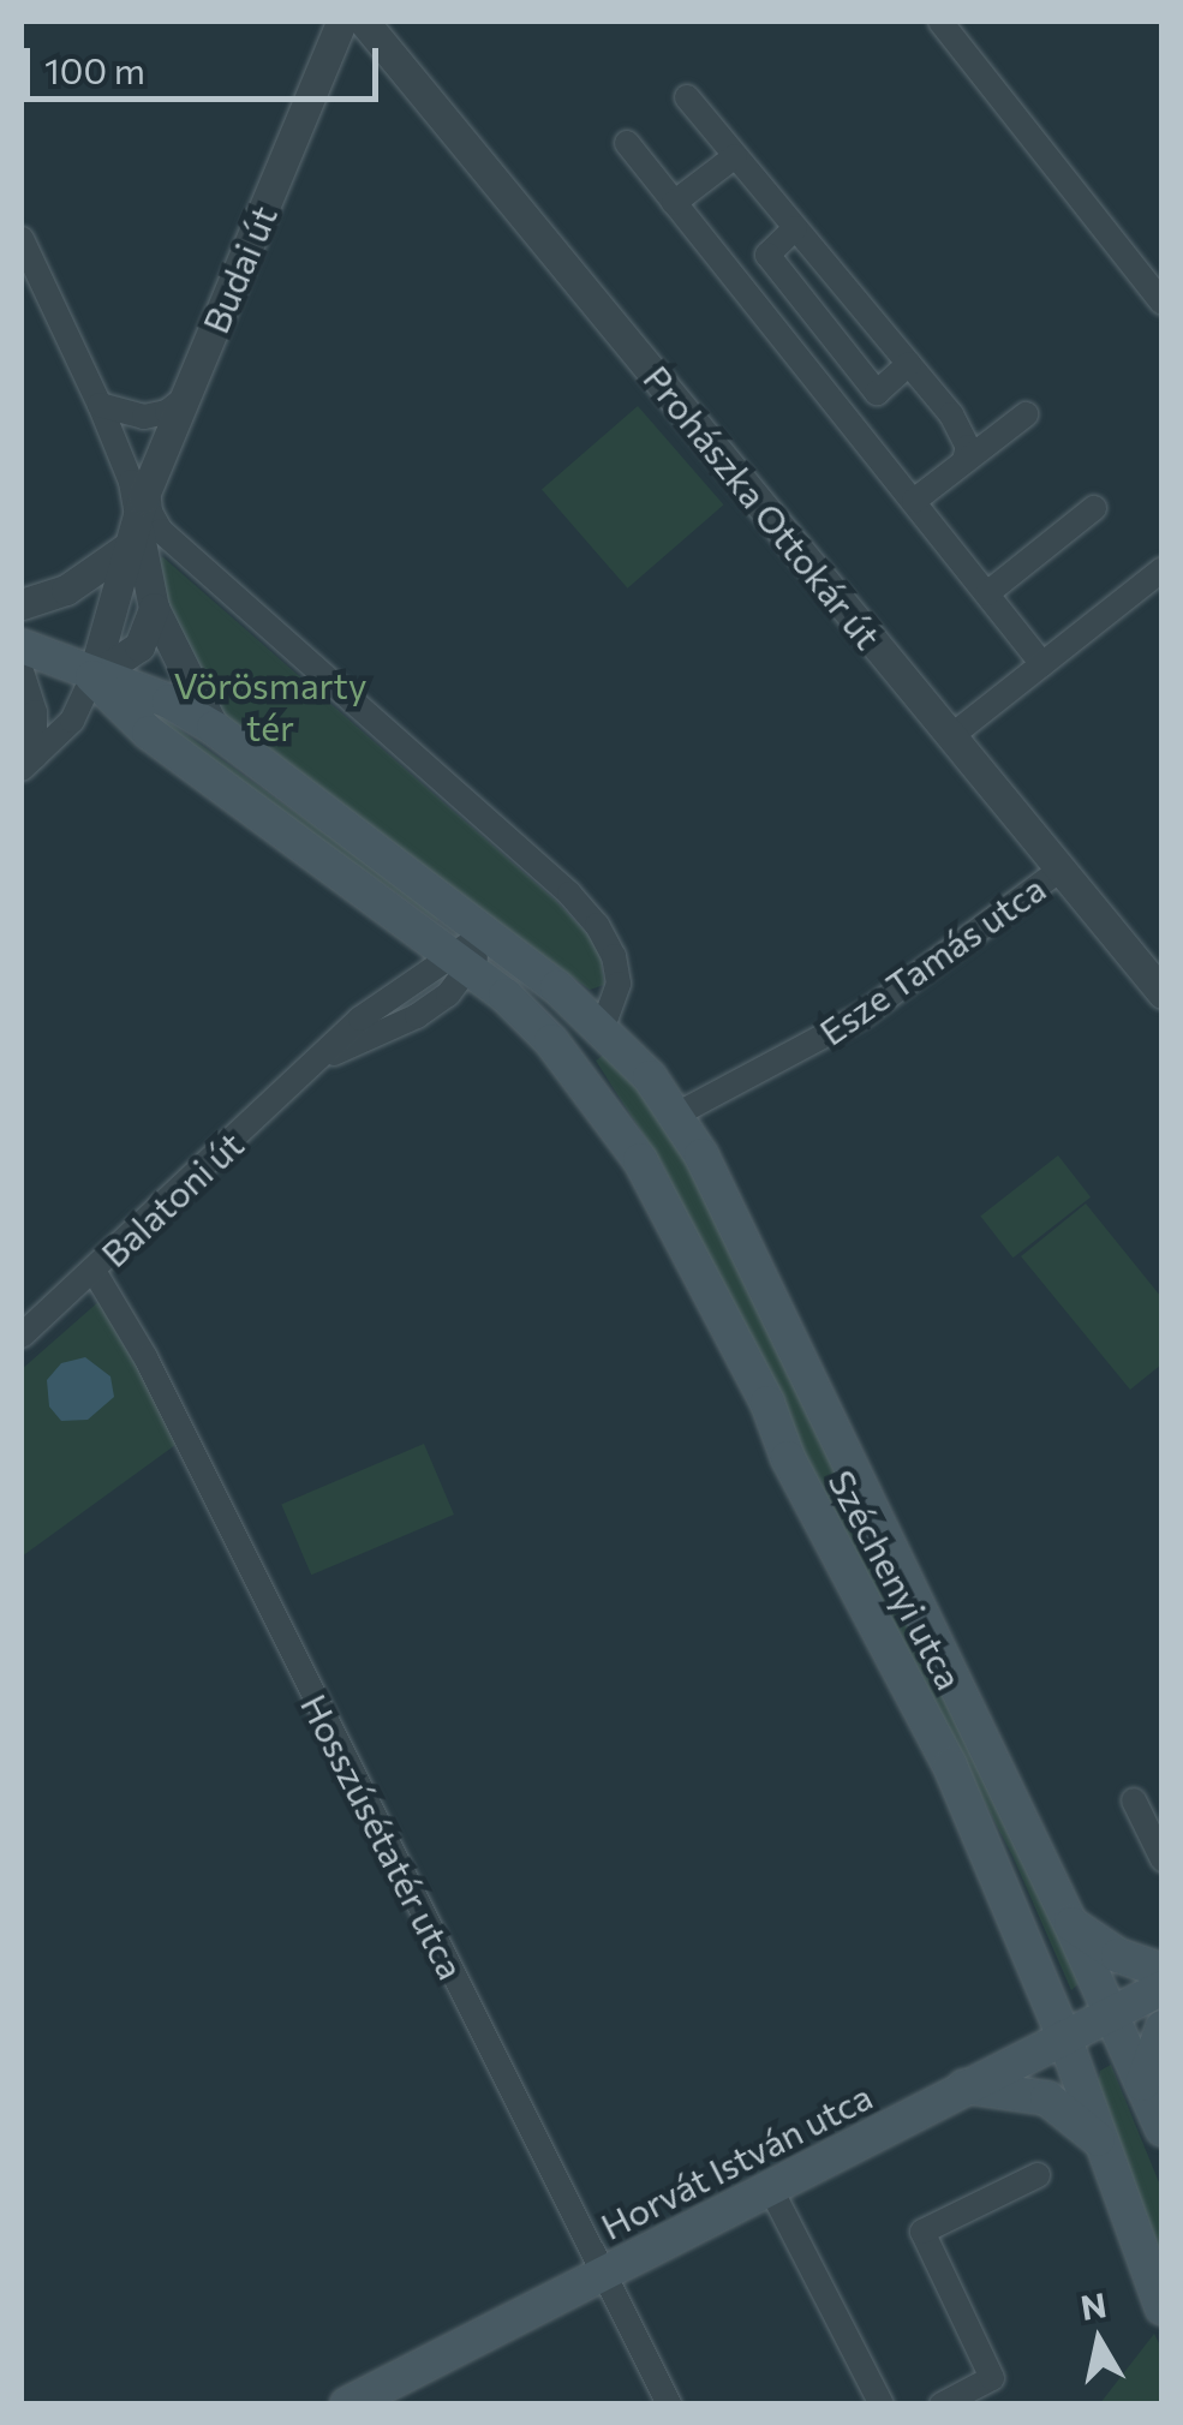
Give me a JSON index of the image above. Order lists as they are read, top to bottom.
{
  "streets": {
    "main road": ["Széchenyi utca", "Horvát István utca"],
    "street": [
      "Budai út",
      "Prohászka Ottokár út",
      "Esze Tamás utca",
      "Balatoni út",
      "Hosszúsétatér utca"
    ]
  },
  "crossings": [
    ["Prohászka Ottokár út", "Esze Tamás utca"],
    ["Esze Tamás utca", "Széchenyi utca"],
    ["Balatoni út", "Széchenyi utca"],
    ["Balatoni út", "Hosszúsétatér utca"],
    ["Széchenyi utca", "Horvát István utca"],
    ["Hosszúsétatér utca", "Horvát István utca"]
  ],
  "parks": ["Vörösmarty tér"],
  "scale_bar": "100 m",
  "north": "top"
}
